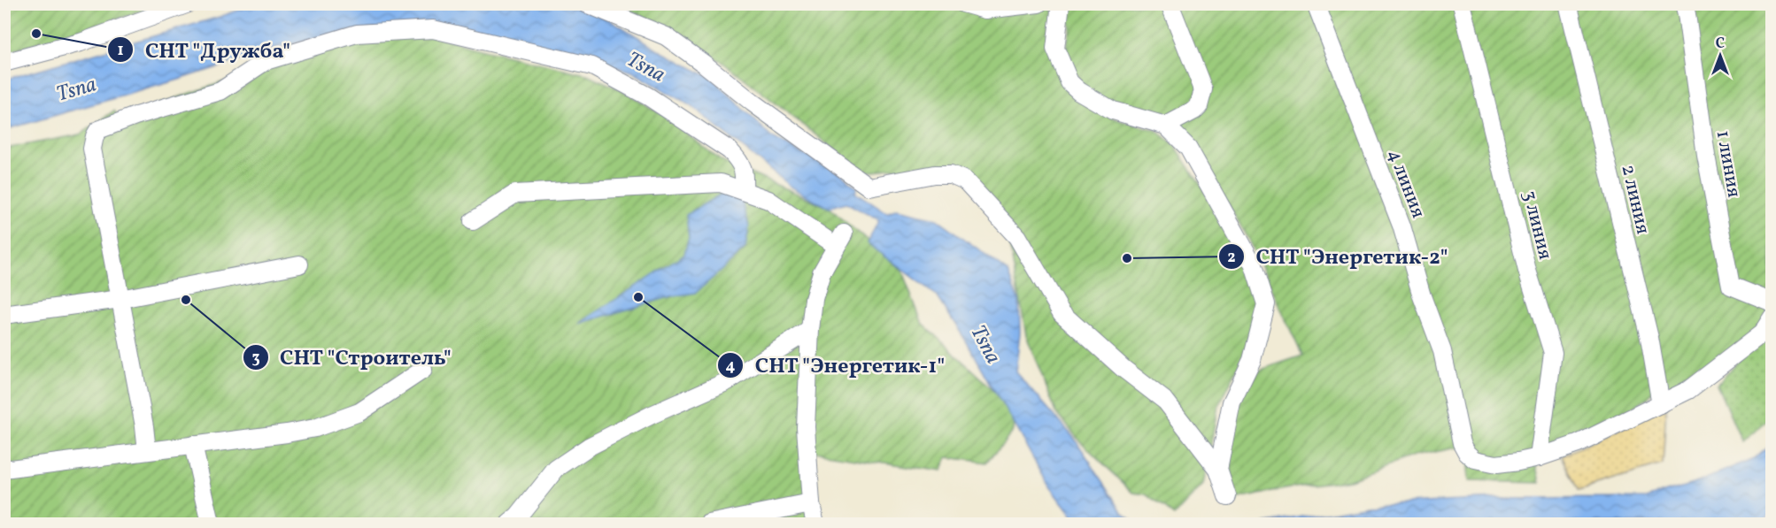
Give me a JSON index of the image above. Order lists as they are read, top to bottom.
{
  "streets": {
    "lane": [
      "1 линия",
      "4 линия",
      "2 линия",
      "3 линия"
    ]
  },
  "crossings": [
    ["4 линия", "3 линия"]
  ],
  "water": ["Tsna"],
  "places": [
    "СНТ \"Дружба\"",
    "СНТ \"Энергетик-2\"",
    "СНТ \"Энергетик-1\"",
    "СНТ \"Строитель\""
  ],
  "north": "top"
}
